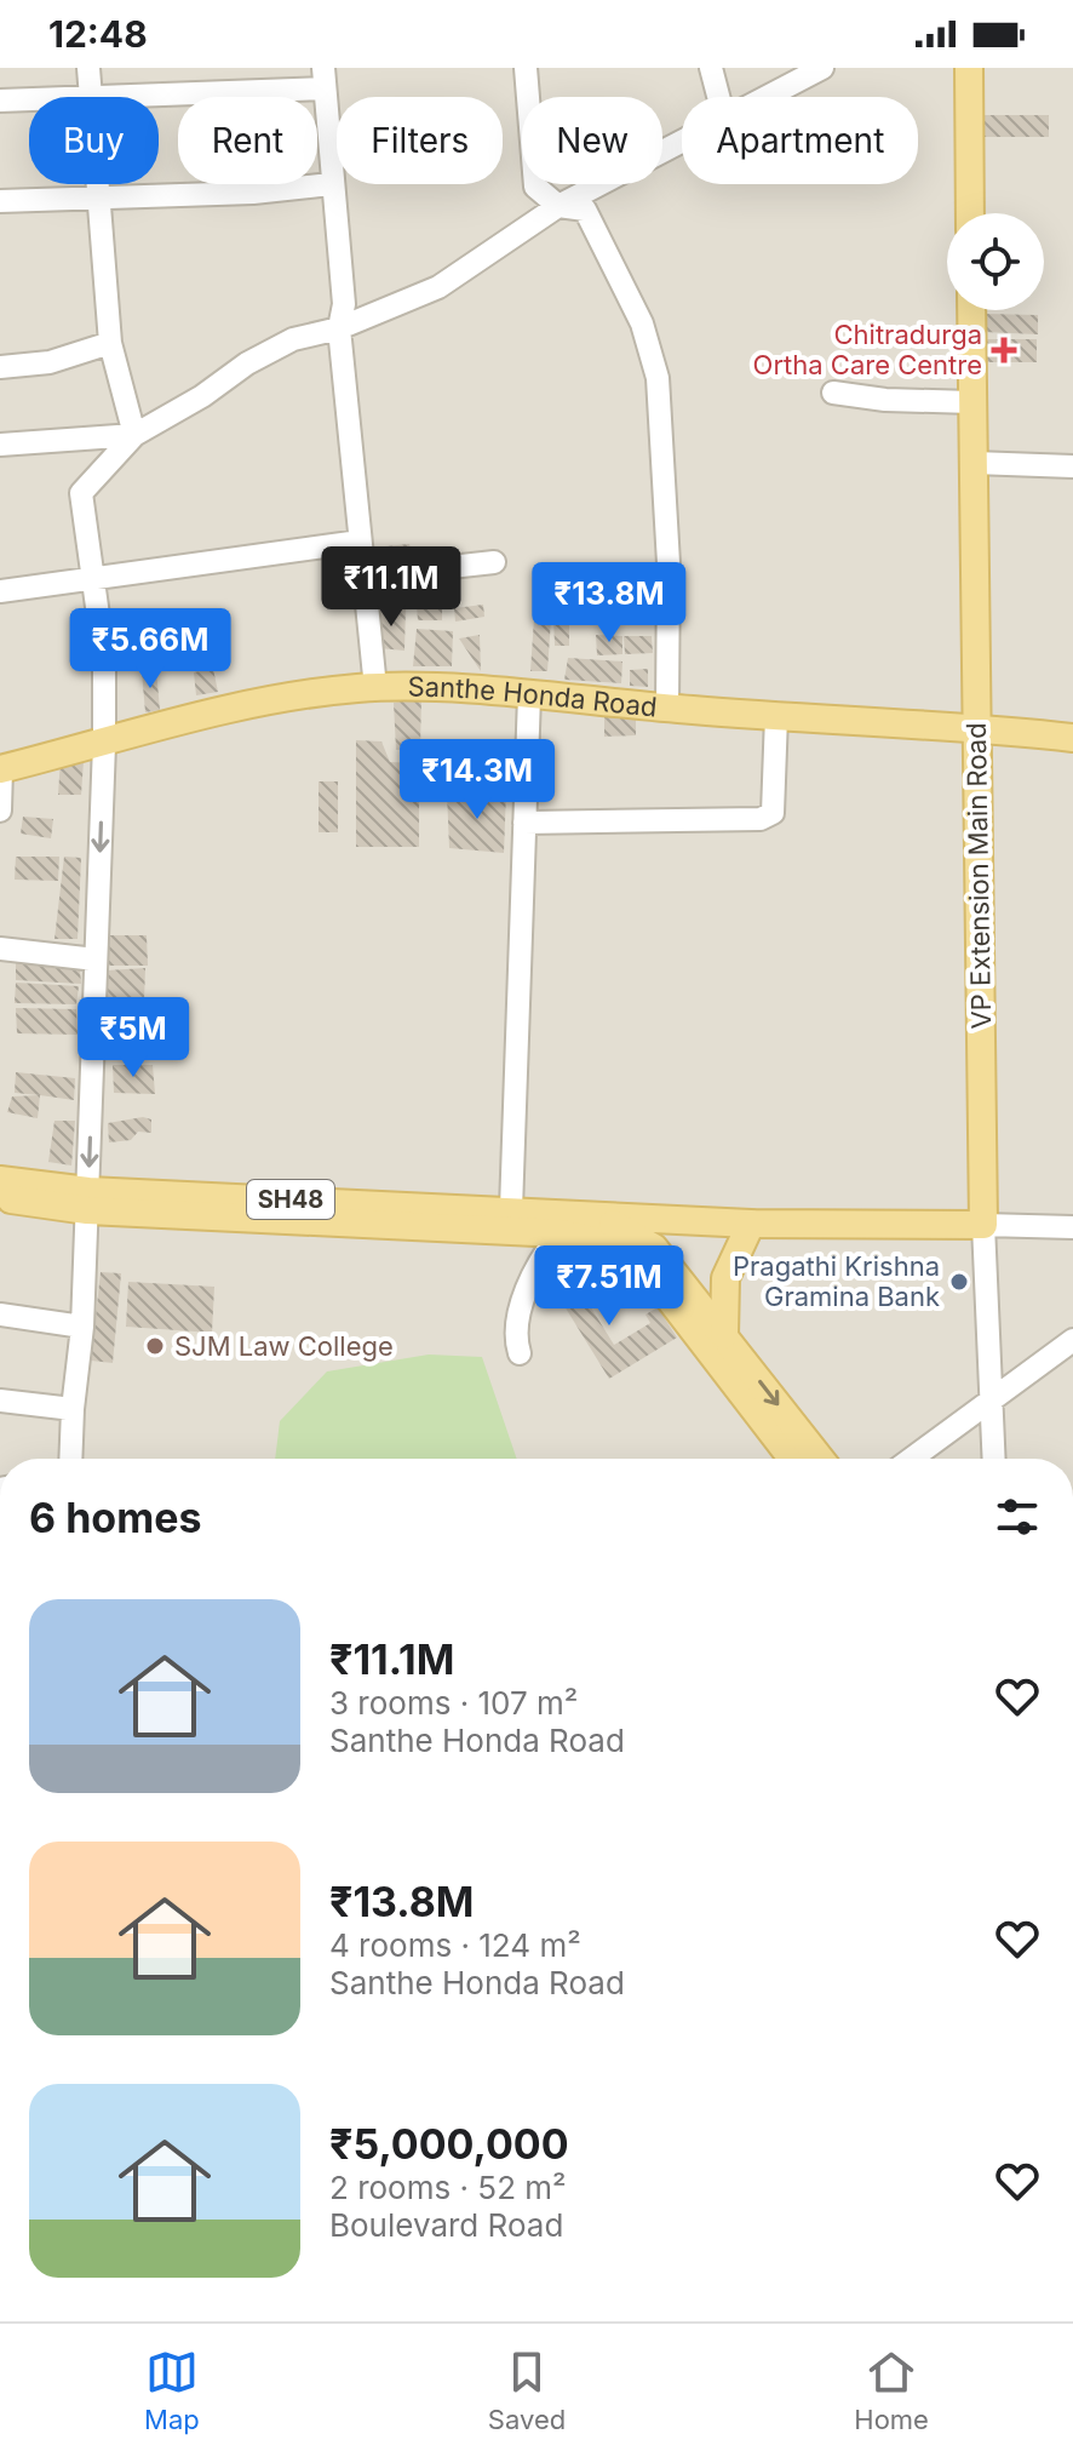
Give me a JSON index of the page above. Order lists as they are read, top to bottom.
{
  "streets": {
    "main road": ["Santhe Honda Road", "VP Extension Main Road", "SH48"]
  },
  "crossings": [
    ["Santhe Honda Road", "VP Extension Main Road"]
  ],
  "places": {
    "health": ["Chitradurga Ortha Care Centre"],
    "other": ["Pragathi Krishna Gramina Bank", "SJM Law College"]
  },
  "page": {
    "status": "12:48",
    "chip": [
      "Buy",
      "Rent",
      "Filters",
      "New",
      "Apartment"
    ],
    "price": [
      "₹11.1M",
      "₹13.8M",
      "₹5.66M",
      "₹14.3M",
      "₹5M",
      "₹7.51M"
    ],
    "heading": "6 homes",
    "list": [
      {
        "name": "₹11.1M",
        "note": "3 rooms · 107 m² · Santhe Honda Road"
      },
      {
        "name": "₹13.8M",
        "note": "4 rooms · 124 m² · Santhe Honda Road"
      },
      {
        "name": "₹5,000,000",
        "note": "2 rooms · 52 m² · Boulevard Road"
      }
    ],
    "tabs": ["Map", "Saved", "Home"]
  }
}
